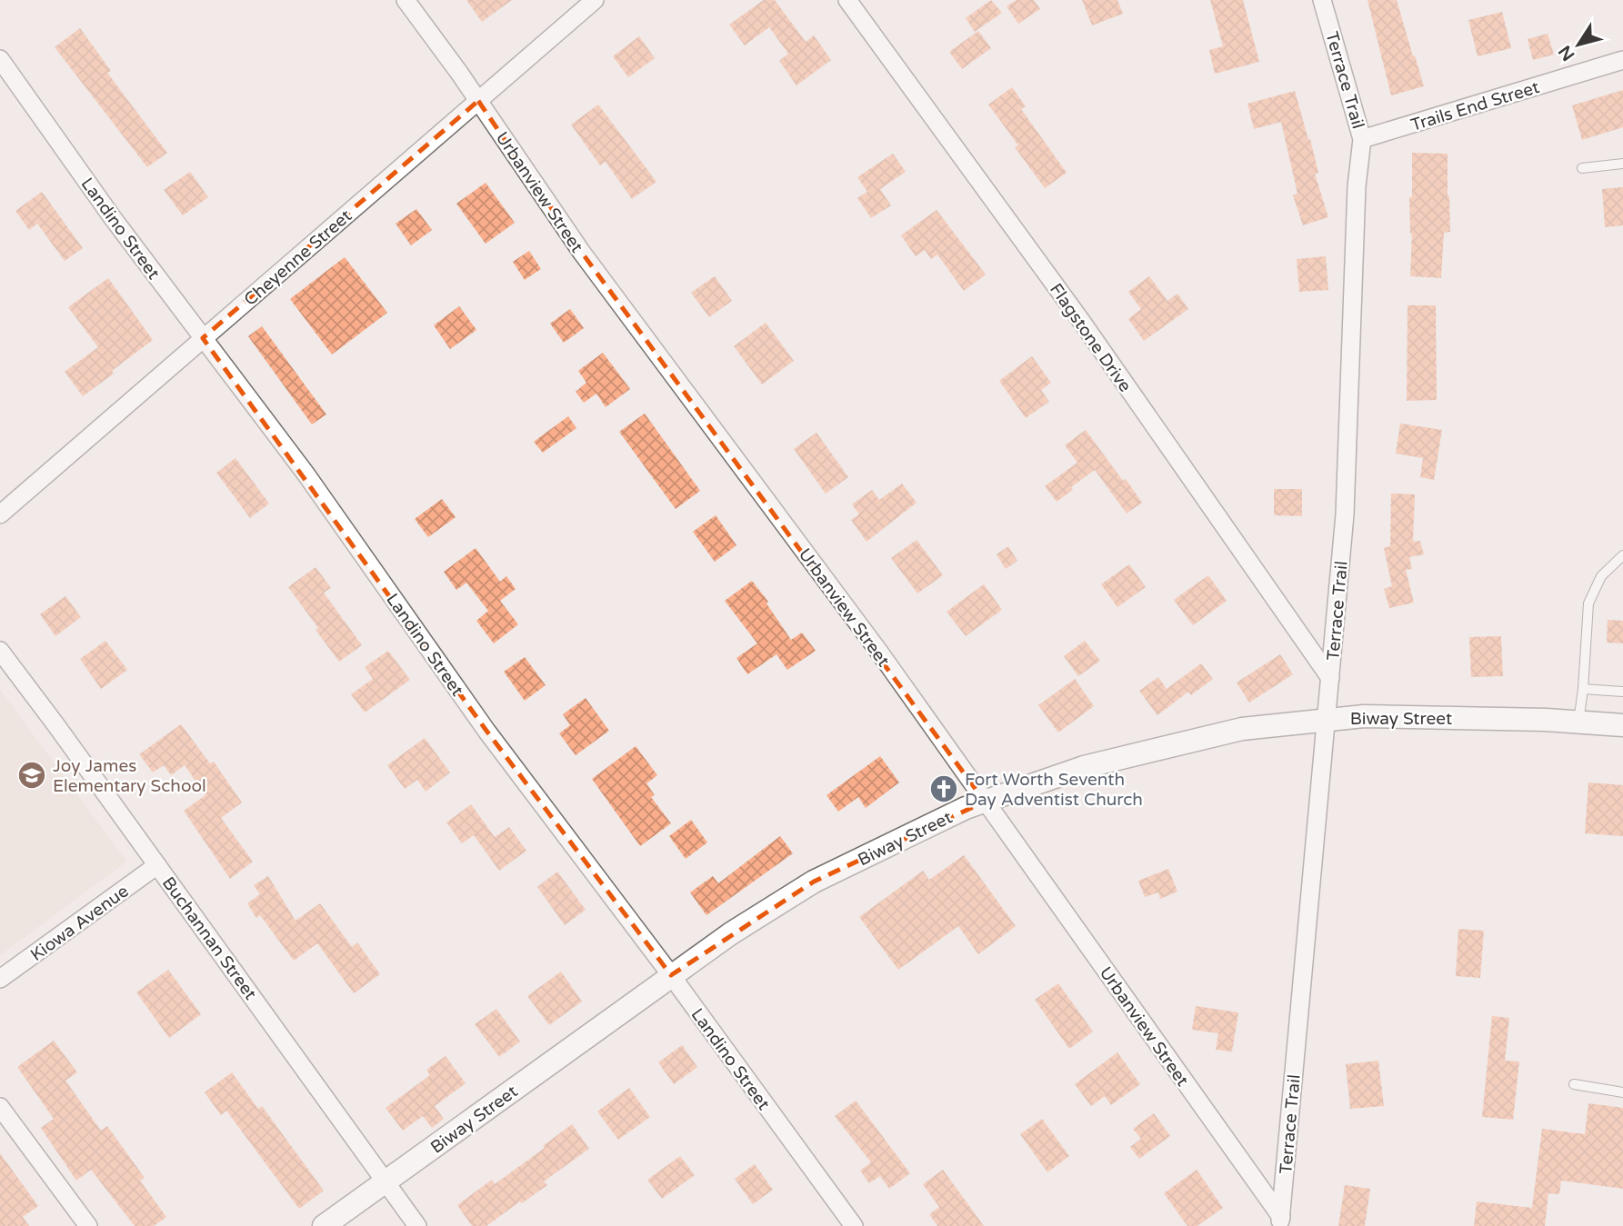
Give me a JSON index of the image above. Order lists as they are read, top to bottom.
{
  "streets": {
    "street": [
      "Terrace Trail",
      "Trails End Street",
      "Urbanview Street",
      "Landino Street",
      "Cheyenne Street",
      "Flagstone Drive",
      "Biway Street",
      "Kiowa Avenue",
      "Buchannan Street"
    ]
  },
  "crossings": [
    ["Terrace Trail", "Trails End Street"],
    ["Terrace Trail", "Urbanview Street"],
    ["Terrace Trail", "Flagstone Drive"],
    ["Terrace Trail", "Biway Street"],
    ["Urbanview Street", "Cheyenne Street"],
    ["Urbanview Street", "Biway Street"],
    ["Landino Street", "Cheyenne Street"],
    ["Landino Street", "Biway Street"],
    ["Biway Street", "Buchannan Street"],
    ["Kiowa Avenue", "Buchannan Street"]
  ],
  "places": {
    "school or university": ["Joy James Elementary School"],
    "church": ["Fort Worth Seventh Day Adventist Church"]
  },
  "north": "bottom left"
}
